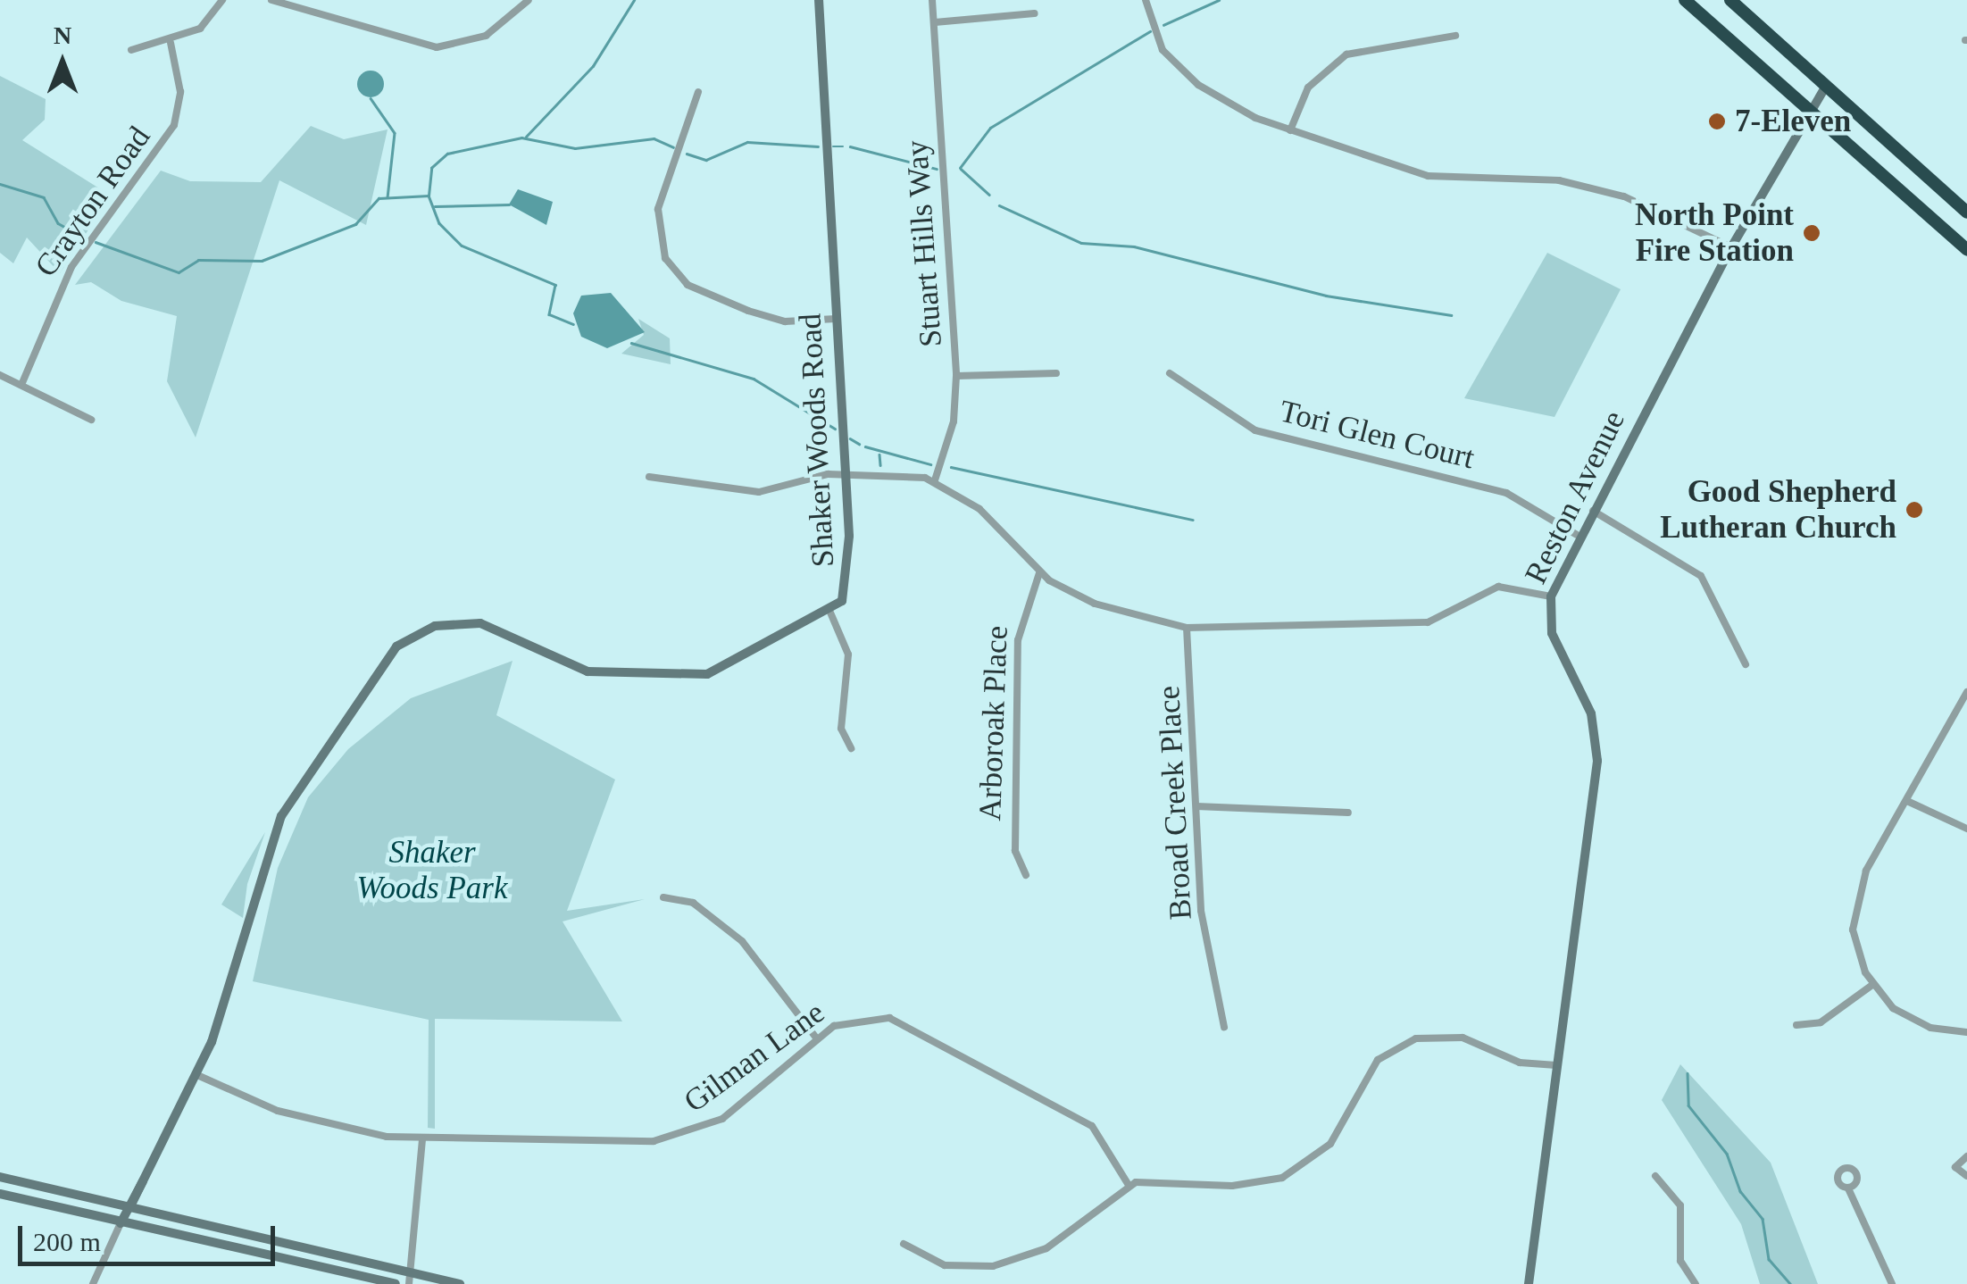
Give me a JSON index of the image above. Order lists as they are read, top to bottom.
{
  "streets": {
    "street": [
      "Crayton Road",
      "Stuart Hills Way",
      "Tori Glen Court",
      "Shaker Woods Road",
      "Reston Avenue",
      "Arboroak Place",
      "Broad Creek Place",
      "Gilman Lane"
    ]
  },
  "crossings": [
    ["Tori Glen Court", "Reston Avenue"],
    ["Shaker Woods Road", "Gilman Lane"]
  ],
  "parks": ["Shaker Woods Park"],
  "places": ["7-Eleven", "North Point Fire Station", "Good Shepherd Lutheran Church"],
  "scale_bar": "200 m",
  "north": "top"
}
